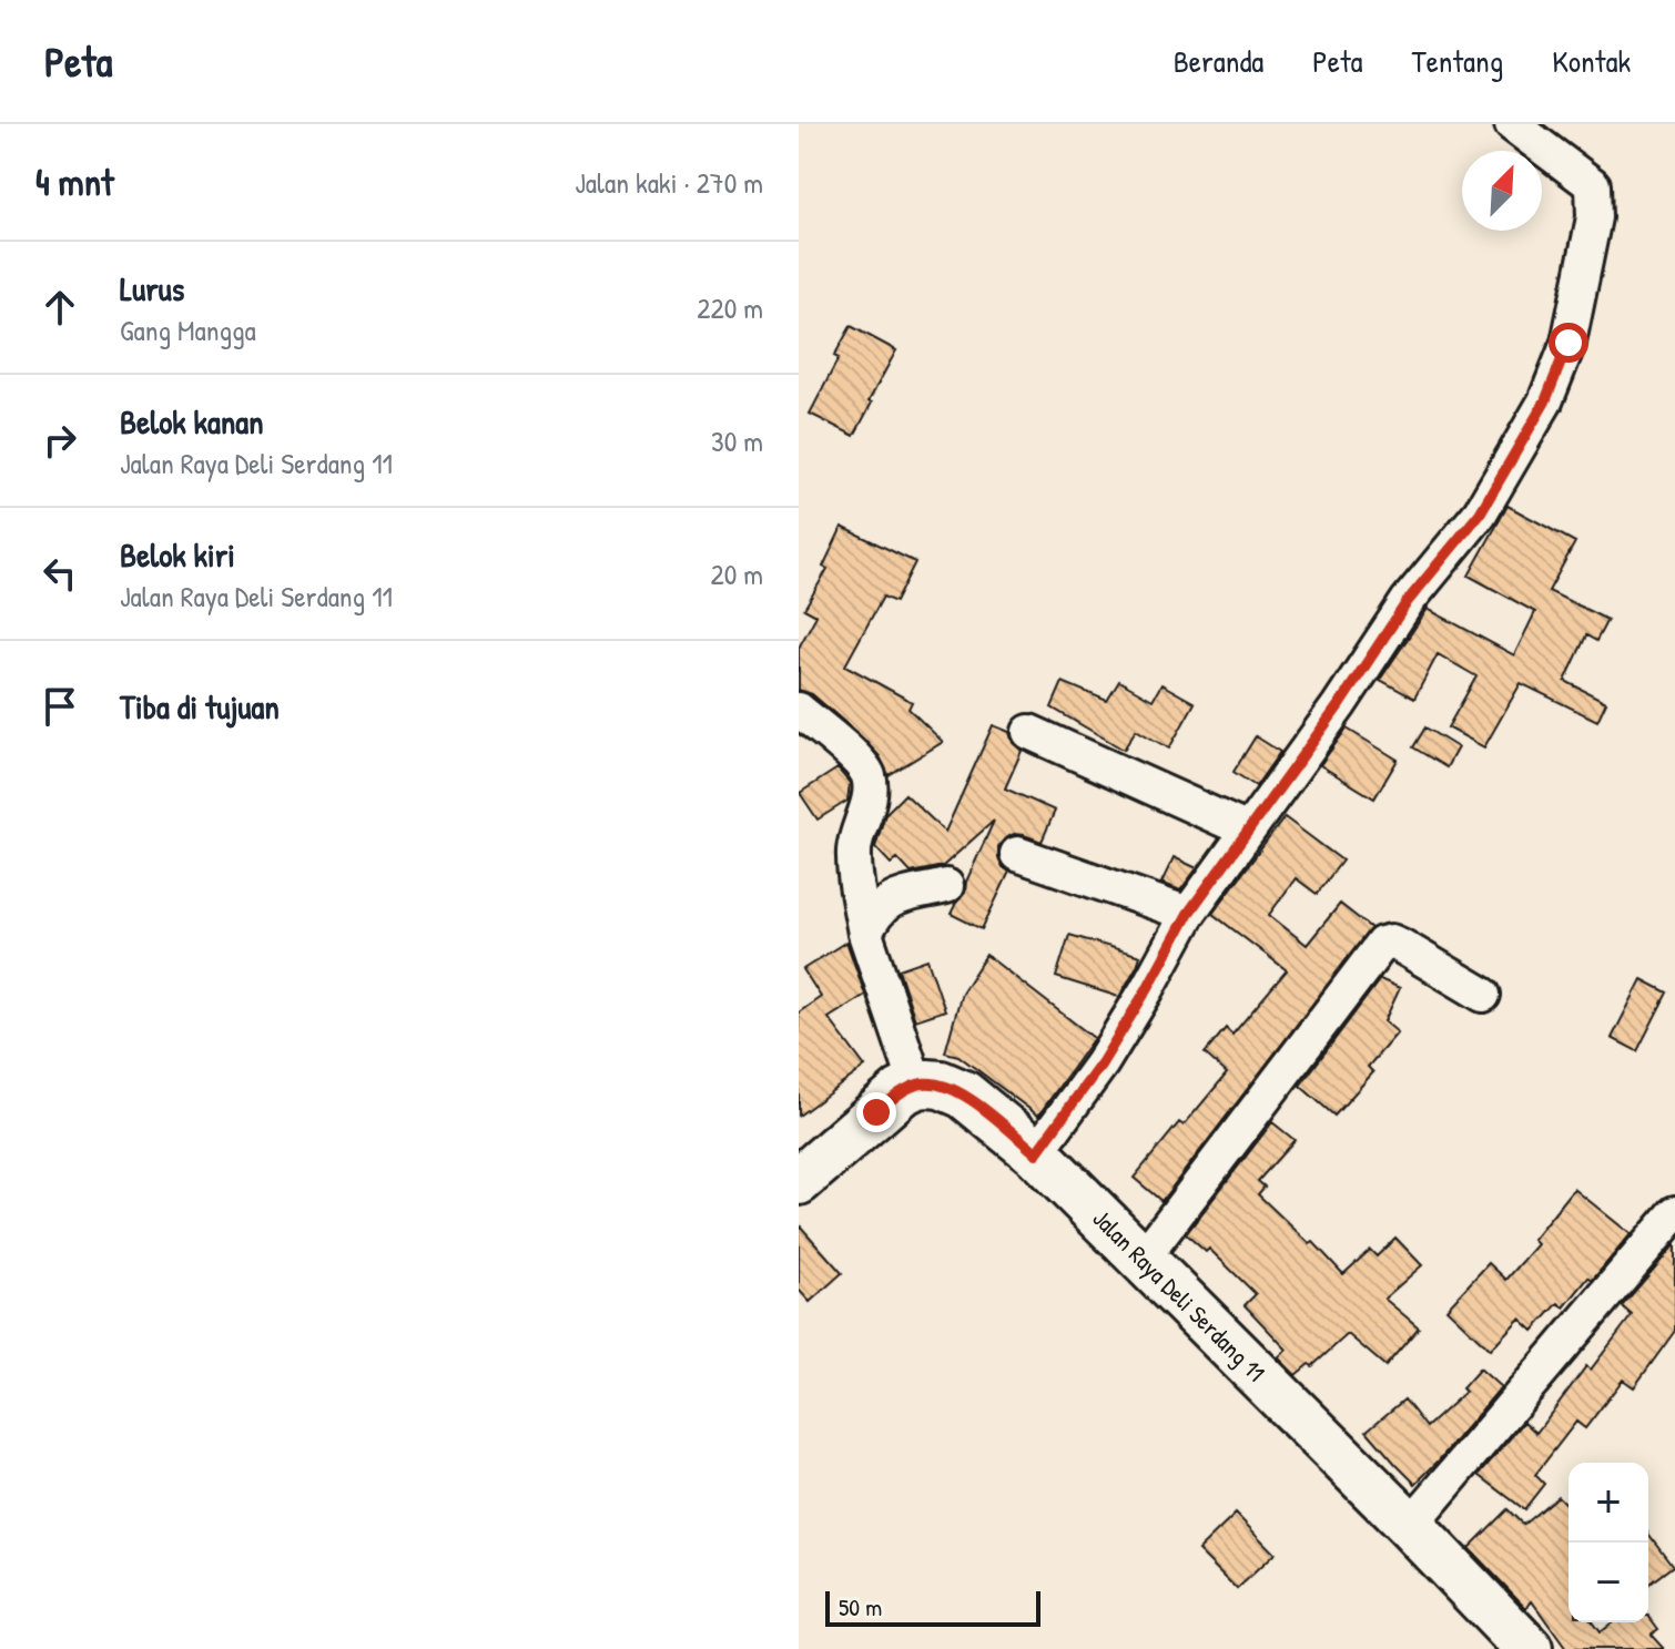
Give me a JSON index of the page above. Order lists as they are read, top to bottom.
{
  "streets": {
    "street": ["Jalan Raya Deli Serdang 11"]
  },
  "scale_bar": "50 m",
  "north": "top right",
  "page": {
    "header": "Peta",
    "nav": [
      "Beranda",
      "Peta",
      "Tentang",
      "Kontak"
    ],
    "heading": ["4 mnt", "Jalan kaki · 270 m"],
    "list": [
      ["Lurus", "Gang Mangga", "220 m"],
      ["Belok kanan", "Jalan Raya Deli Serdang 11", "30 m"],
      ["Belok kiri", "Jalan Raya Deli Serdang 11", "20 m"],
      "Tiba di tujuan"
    ],
    "map_buttons": ["+", "−"],
    "scale": "50 m"
  }
}
